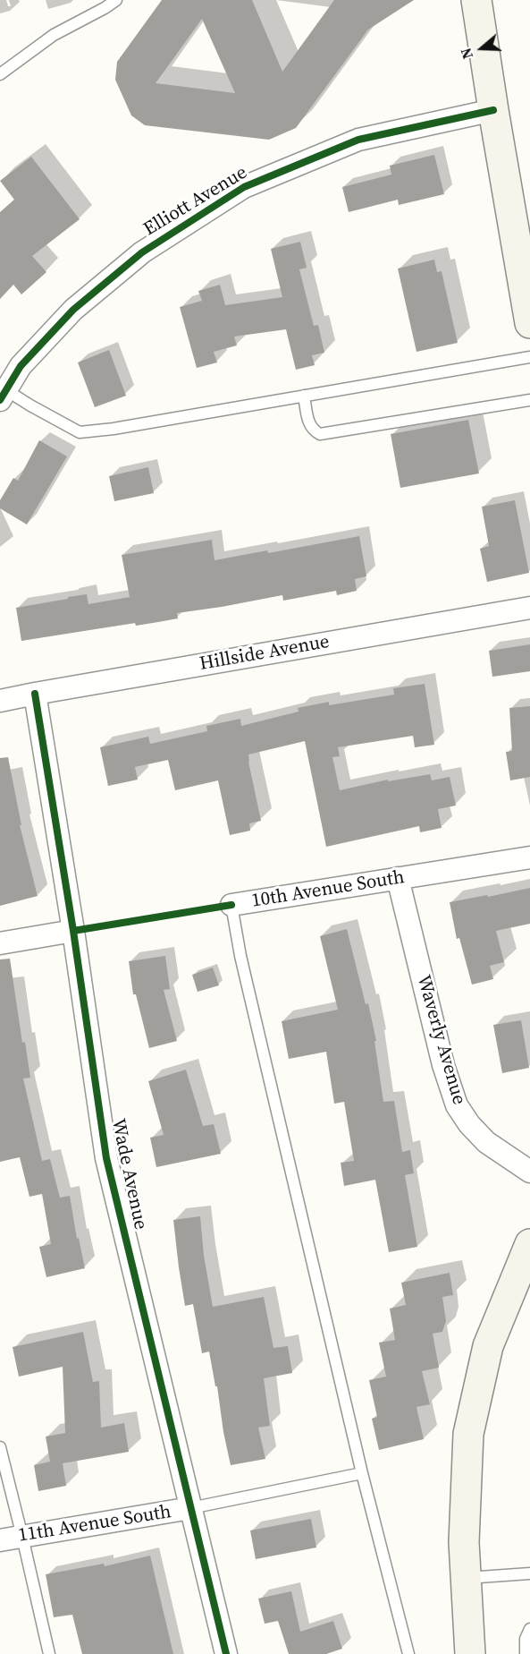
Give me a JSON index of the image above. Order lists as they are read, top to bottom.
{
  "streets": {
    "street": [
      "Elliott Avenue",
      "Hillside Avenue",
      "10th Avenue South",
      "Waverly Avenue",
      "Wade Avenue",
      "11th Avenue South"
    ]
  },
  "crossings": [
    ["Hillside Avenue", "Wade Avenue"],
    ["10th Avenue South", "Waverly Avenue"],
    ["Wade Avenue", "11th Avenue South"]
  ],
  "north": "left"
}
